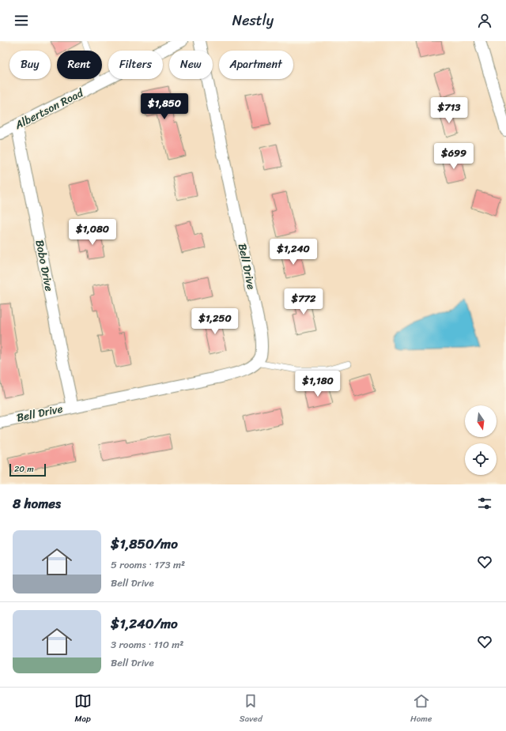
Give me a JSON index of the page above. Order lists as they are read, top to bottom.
{
  "streets": {
    "street": ["Albertson Road", "Bobo Drive", "Bell Drive"]
  },
  "crossings": [
    ["Albertson Road", "Bobo Drive"],
    ["Bobo Drive", "Bell Drive"]
  ],
  "scale_bar": "20 m",
  "north": "bottom",
  "page": {
    "header": "Nestly",
    "chip": [
      "Buy",
      "Rent",
      "Filters",
      "New",
      "Apartment"
    ],
    "price": [
      "$1,850",
      "$713",
      "$699",
      "$1,080",
      "$1,240",
      "$772",
      "$1,250",
      "$1,180"
    ],
    "scale": "20 m",
    "heading": "8 homes",
    "list": [
      {
        "name": "$1,850/mo",
        "note": "5 rooms · 173 m² · Bell Drive"
      },
      {
        "name": "$1,240/mo",
        "note": "3 rooms · 110 m² · Bell Drive"
      }
    ],
    "tabs": ["Map", "Saved", "Home"]
  }
}
